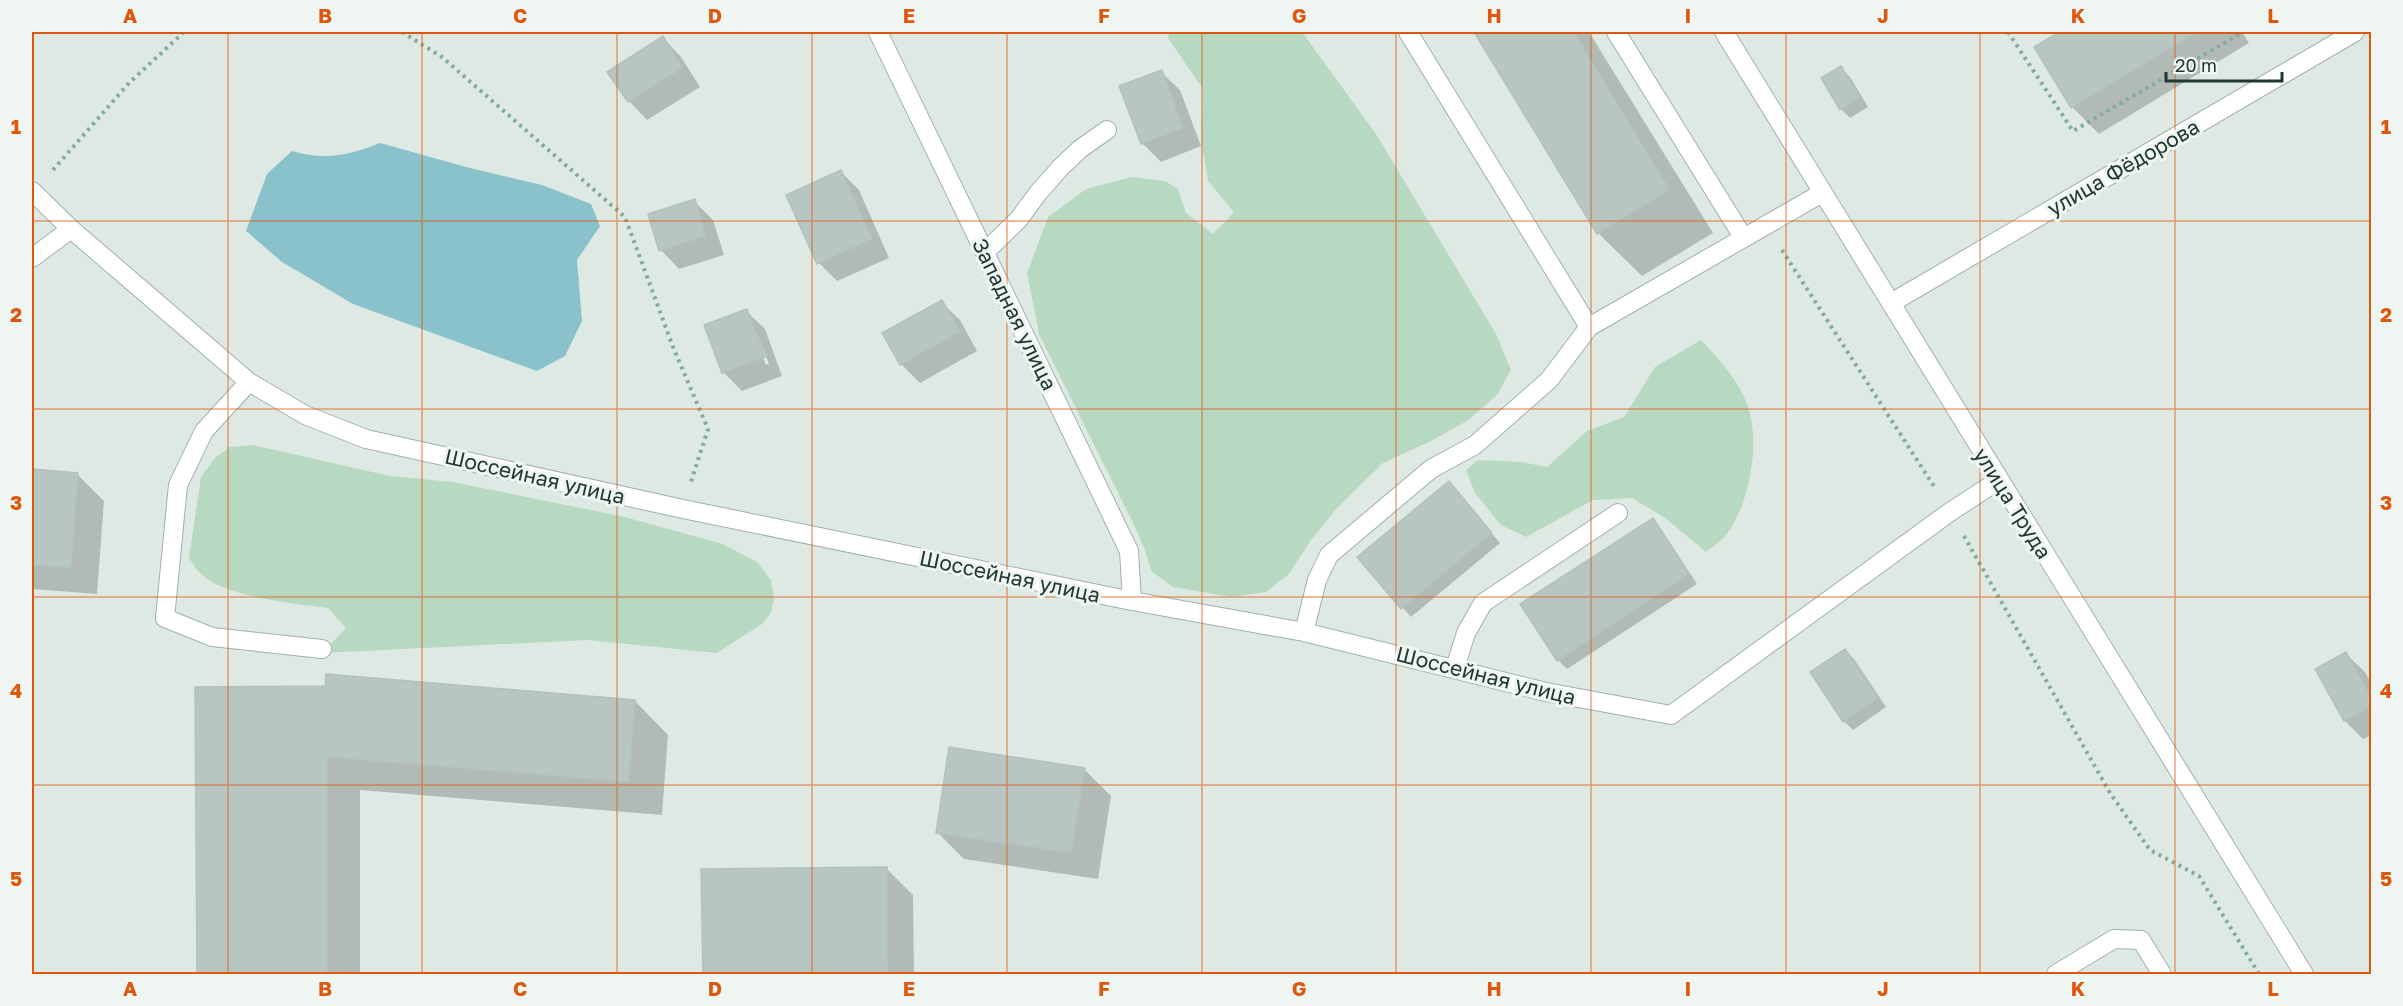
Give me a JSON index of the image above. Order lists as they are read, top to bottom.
{
  "streets": {
    "street": [
      "улица Фёдорова",
      "Западная улица",
      "Шоссейная улица",
      "улица Труда"
    ]
  },
  "crossings": [
    ["улица Фёдорова", "улица Труда"],
    ["Западная улица", "Шоссейная улица"],
    ["Шоссейная улица", "улица Труда"]
  ],
  "scale_bar": "20 m",
  "grid": {
    "columns": [
      "A",
      "B",
      "C",
      "D",
      "E",
      "F",
      "G",
      "H",
      "I",
      "J",
      "K",
      "L"
    ],
    "rows": [
      "1",
      "2",
      "3",
      "4",
      "5"
    ]
  }
}
